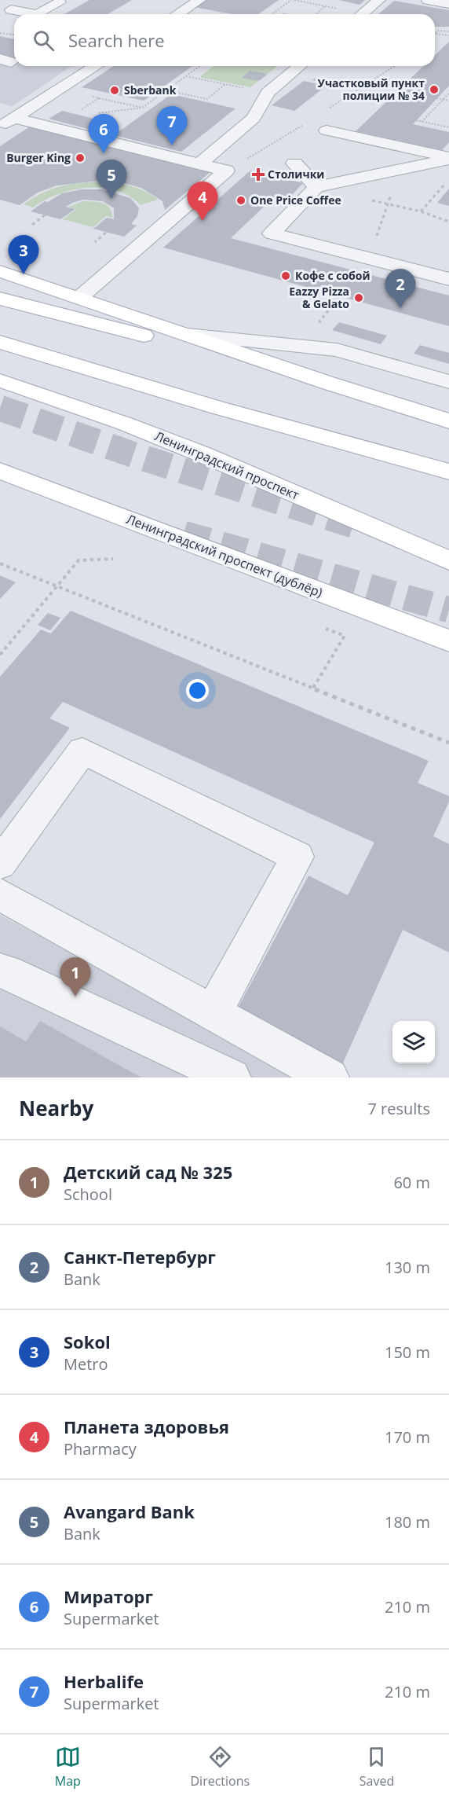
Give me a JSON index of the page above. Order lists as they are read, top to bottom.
{
  "streets": {
    "main road": ["Ленинградский проспект", "Ленинградский проспект (дублёр)"]
  },
  "places": {
    "other": [
      "Участковый пункт полиции № 34",
      "Sberbank",
      "Burger King",
      "One Price Coffee",
      "Кофе с собой",
      "Eazzy Pizza & Gelato"
    ],
    "health": ["Столички"]
  },
  "page": {
    "search": "Search here",
    "pins": [
      "7",
      "6",
      "5",
      "4",
      "3",
      "2",
      "1"
    ],
    "heading": ["Nearby", "7 results"],
    "list": [
      {
        "mark": "1",
        "name": "Детский сад № 325",
        "note": "School",
        "value": "60 m"
      },
      {
        "mark": "2",
        "name": "Санкт-Петербург",
        "note": "Bank",
        "value": "130 m"
      },
      {
        "mark": "3",
        "name": "Sokol",
        "note": "Metro",
        "value": "150 m"
      },
      {
        "mark": "4",
        "name": "Планета здоровья",
        "note": "Pharmacy",
        "value": "170 m"
      },
      {
        "mark": "5",
        "name": "Avangard Bank",
        "note": "Bank",
        "value": "180 m"
      },
      {
        "mark": "6",
        "name": "Мираторг",
        "note": "Supermarket",
        "value": "210 m"
      },
      {
        "mark": "7",
        "name": "Herbalife",
        "note": "Supermarket",
        "value": "210 m"
      }
    ],
    "nav": ["Map", "Directions", "Saved"]
  }
}
